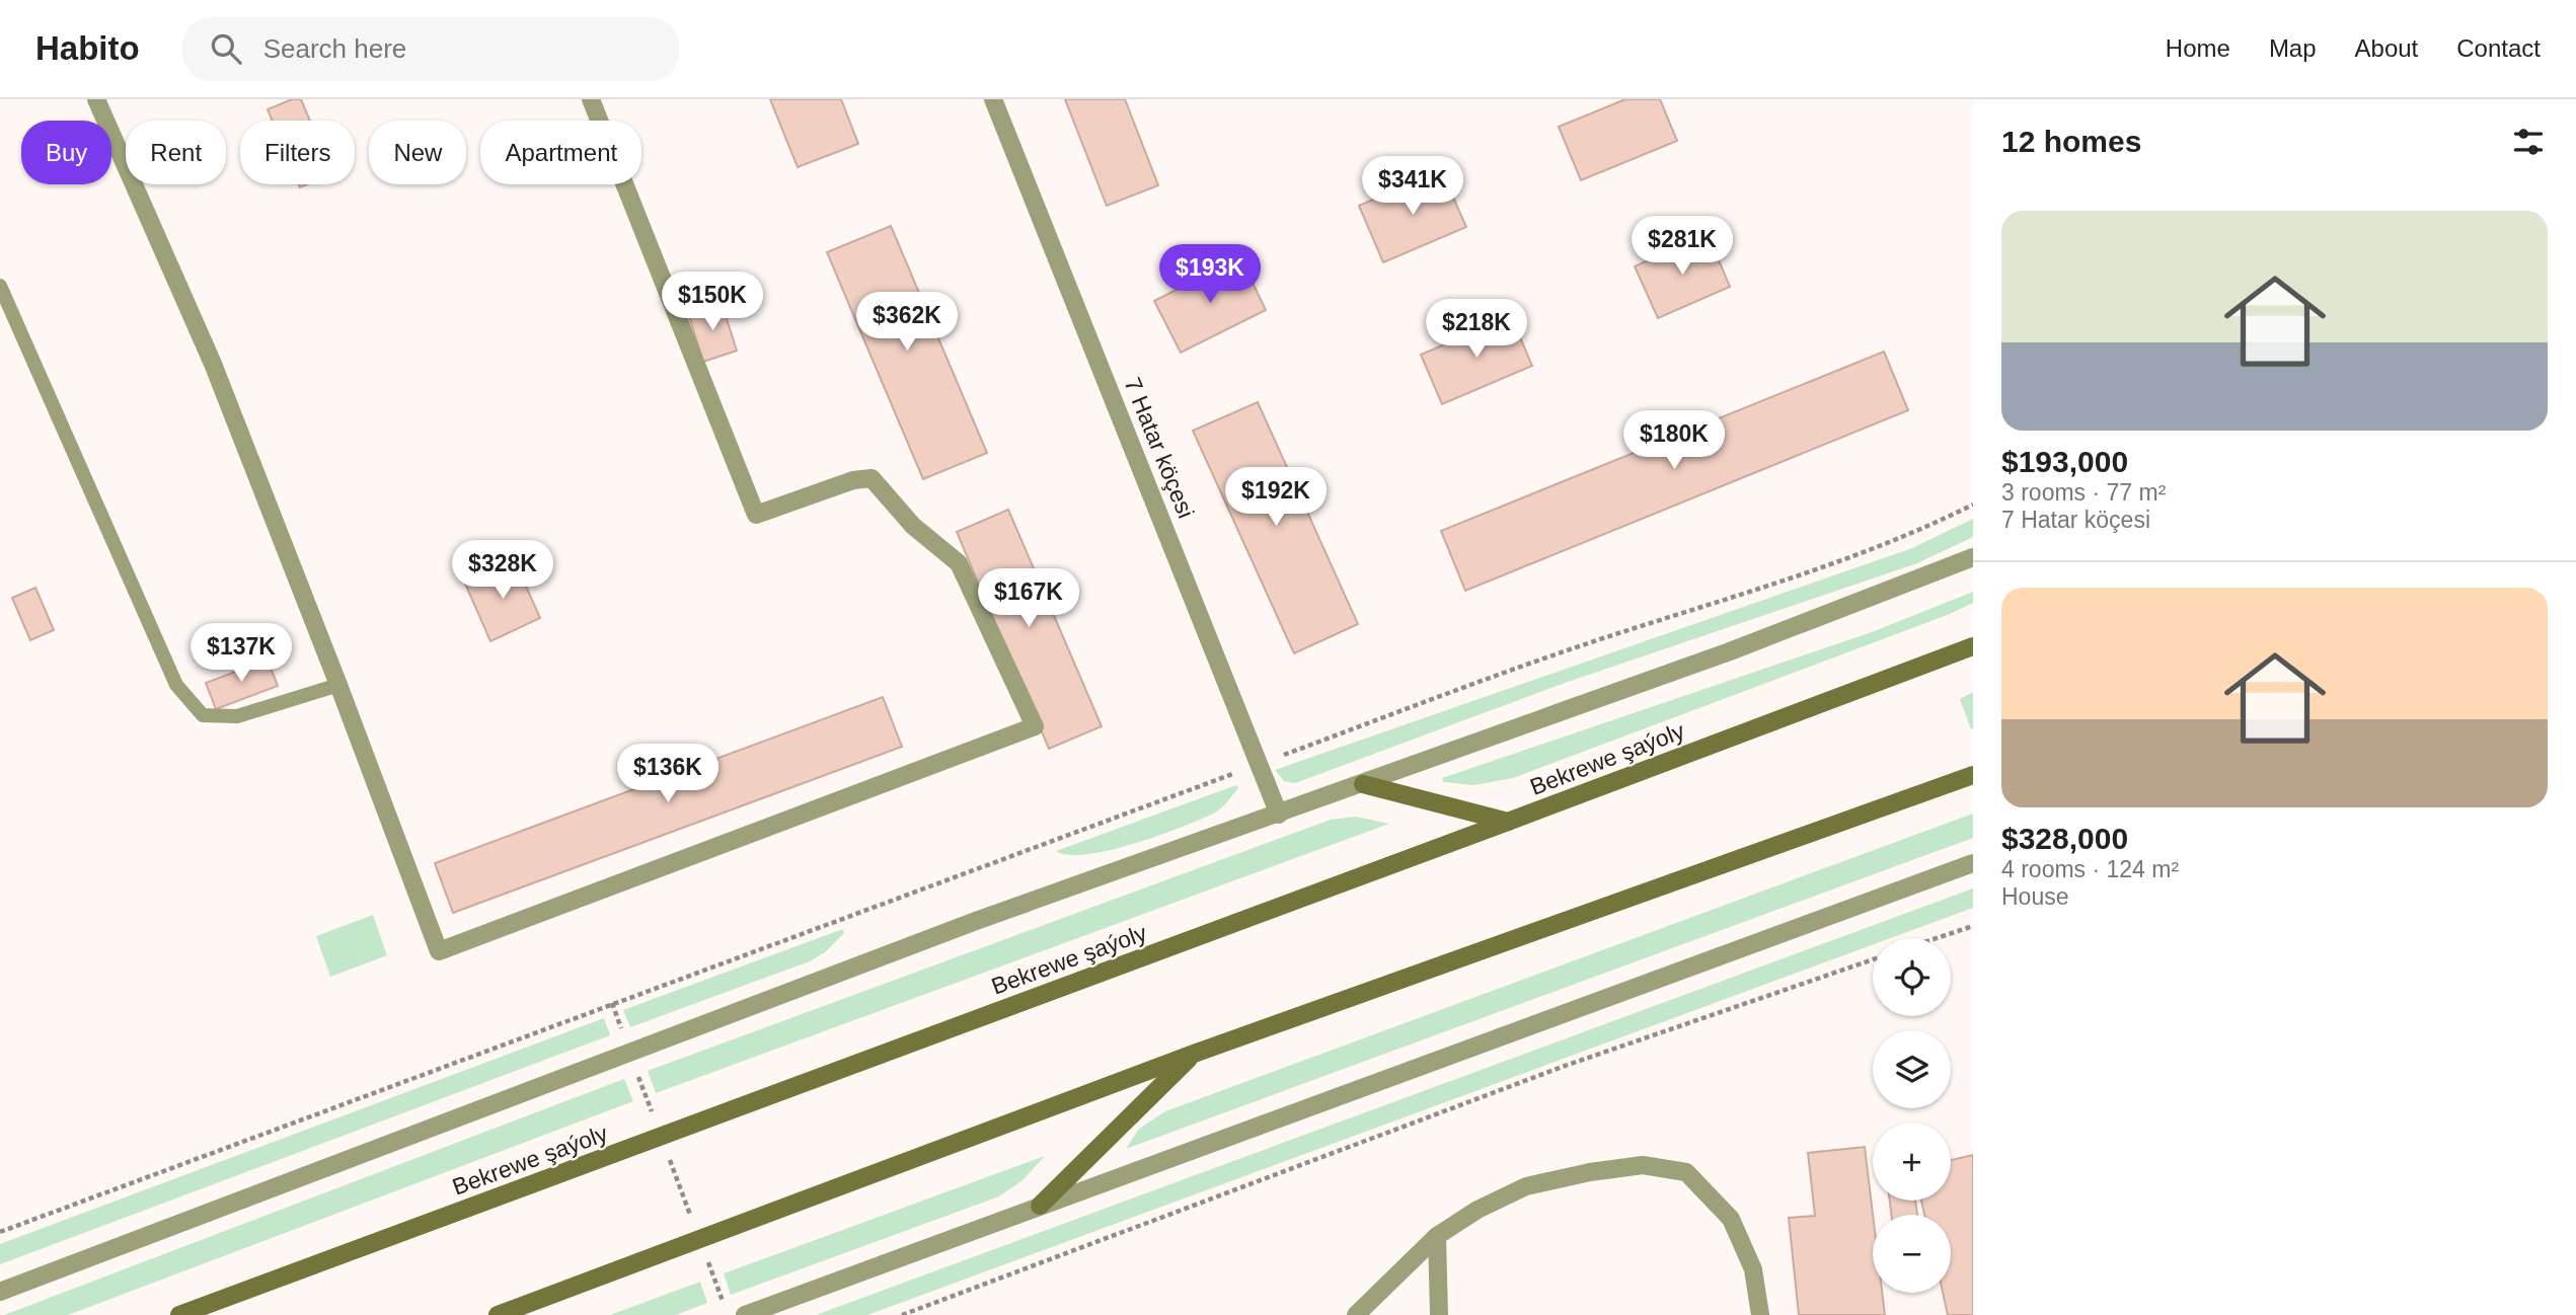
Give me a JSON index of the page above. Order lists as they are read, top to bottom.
{
  "streets": {
    "main road": ["Bekrewe şaýoly"],
    "street": ["7 Hatar köçesi"]
  },
  "page": {
    "header": "Habito",
    "search": "Search here",
    "nav": [
      "Home",
      "Map",
      "About",
      "Contact"
    ],
    "heading": "12 homes",
    "chip": [
      "Buy",
      "Rent",
      "Filters",
      "New",
      "Apartment"
    ],
    "price": [
      "$341K",
      "$281K",
      "$193K",
      "$150K",
      "$362K",
      "$218K",
      "$180K",
      "$192K",
      "$328K",
      "$167K",
      "$137K",
      "$136K"
    ],
    "list": [
      {
        "name": "$193,000",
        "note": "3 rooms · 77 m² · 7 Hatar köçesi"
      },
      {
        "name": "$328,000",
        "note": "4 rooms · 124 m² · House"
      }
    ],
    "map_buttons": ["+", "−"]
  }
}
